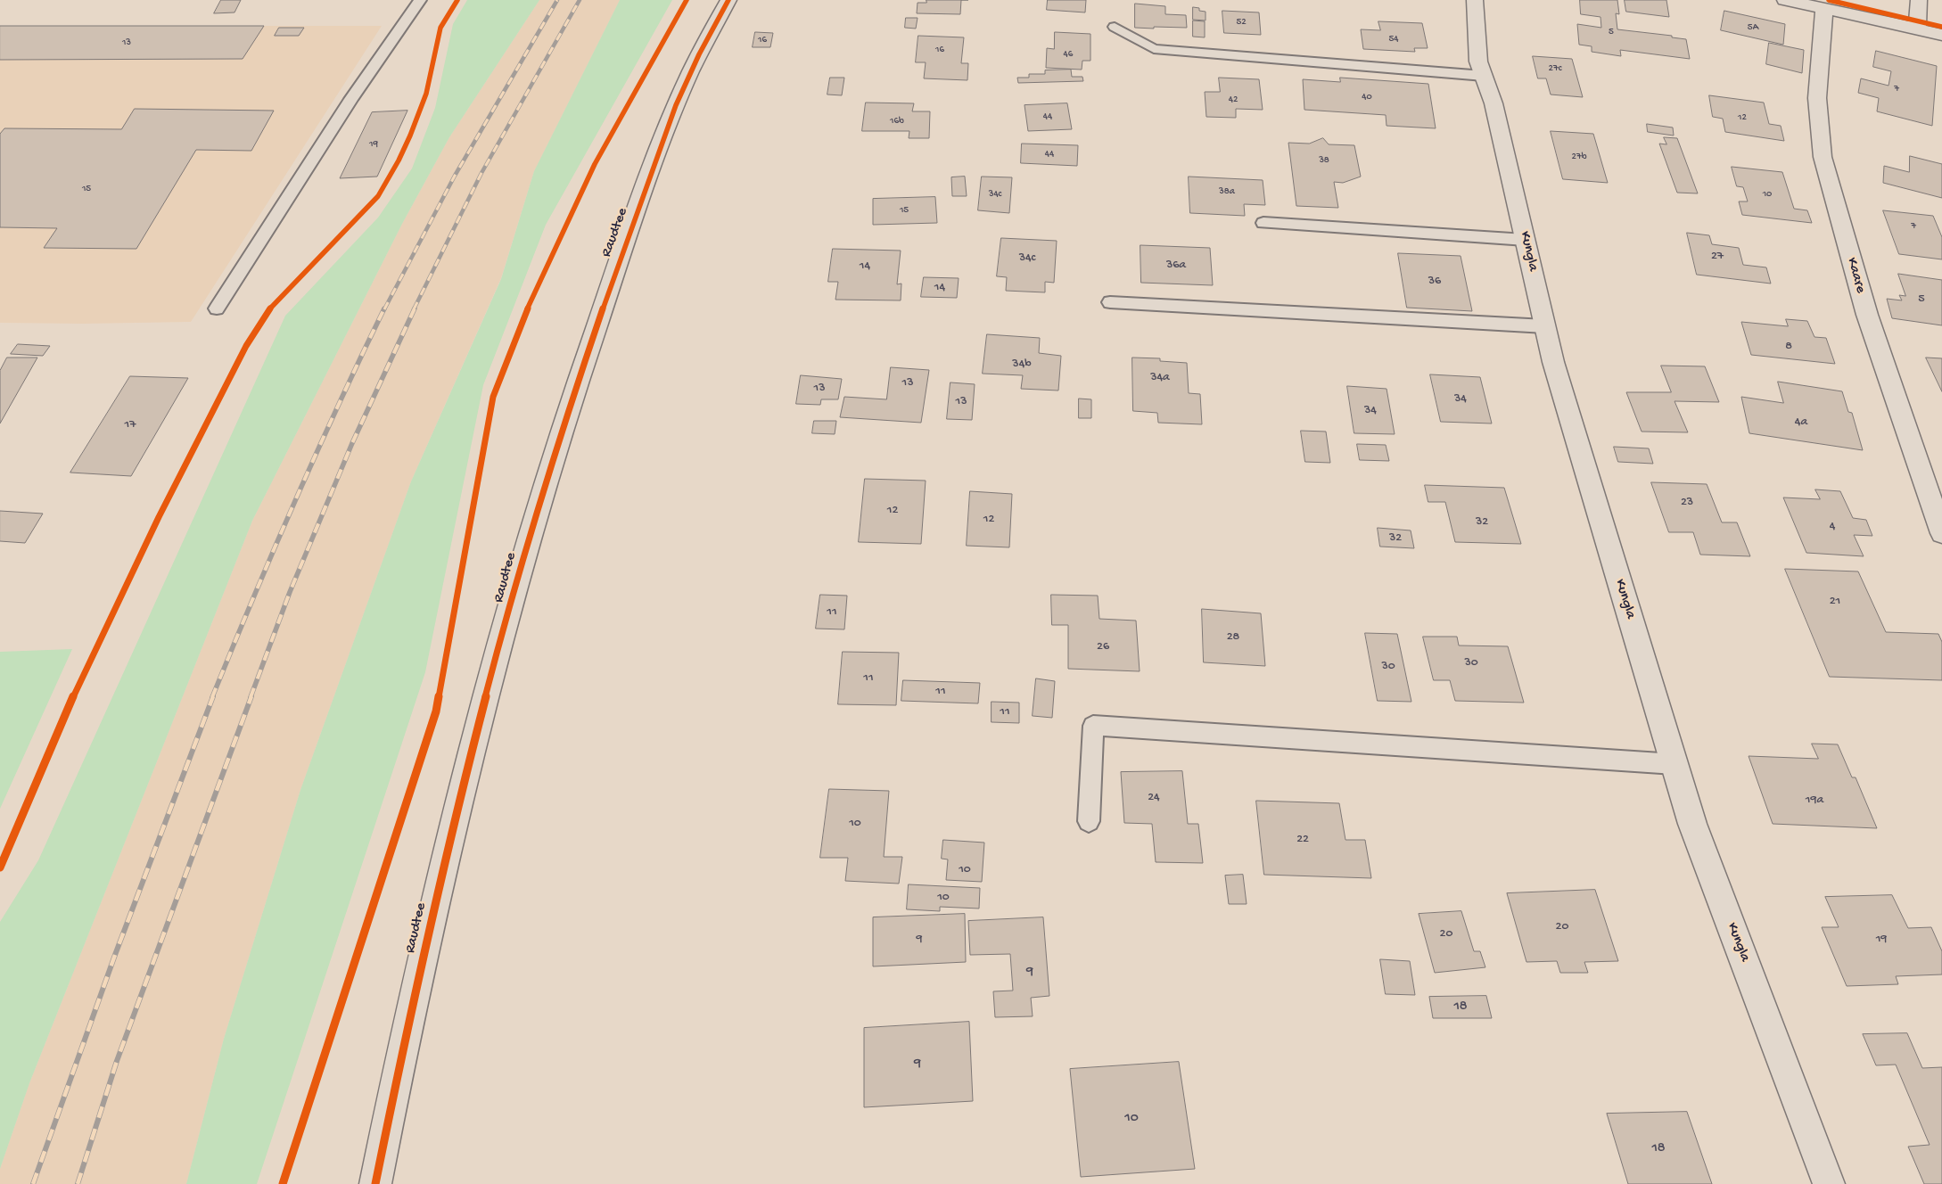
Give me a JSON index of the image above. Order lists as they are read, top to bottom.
{
  "streets": {
    "street": ["Raudtee", "Kungla", "Kaare"]
  },
  "house_numbers": [
    "52",
    "5A",
    "5",
    "54",
    "16",
    "13",
    "16",
    "46",
    "27c",
    "7",
    "40",
    "42",
    "44",
    "12",
    "16b",
    "19",
    "44",
    "27b",
    "38",
    "15",
    "38a",
    "34c",
    "10",
    "15",
    "7",
    "27",
    "34c",
    "36a",
    "14",
    "36",
    "14",
    "5",
    "8",
    "34b",
    "34a",
    "13",
    "13",
    "34",
    "13",
    "34",
    "4a",
    "17",
    "23",
    "12",
    "12",
    "32",
    "4",
    "32",
    "21",
    "11",
    "28",
    "26",
    "30",
    "30",
    "11",
    "11",
    "11",
    "24",
    "19a",
    "10",
    "22",
    "10",
    "10",
    "20",
    "20",
    "9",
    "19",
    "9",
    "18",
    "9",
    "10",
    "18"
  ]
}
